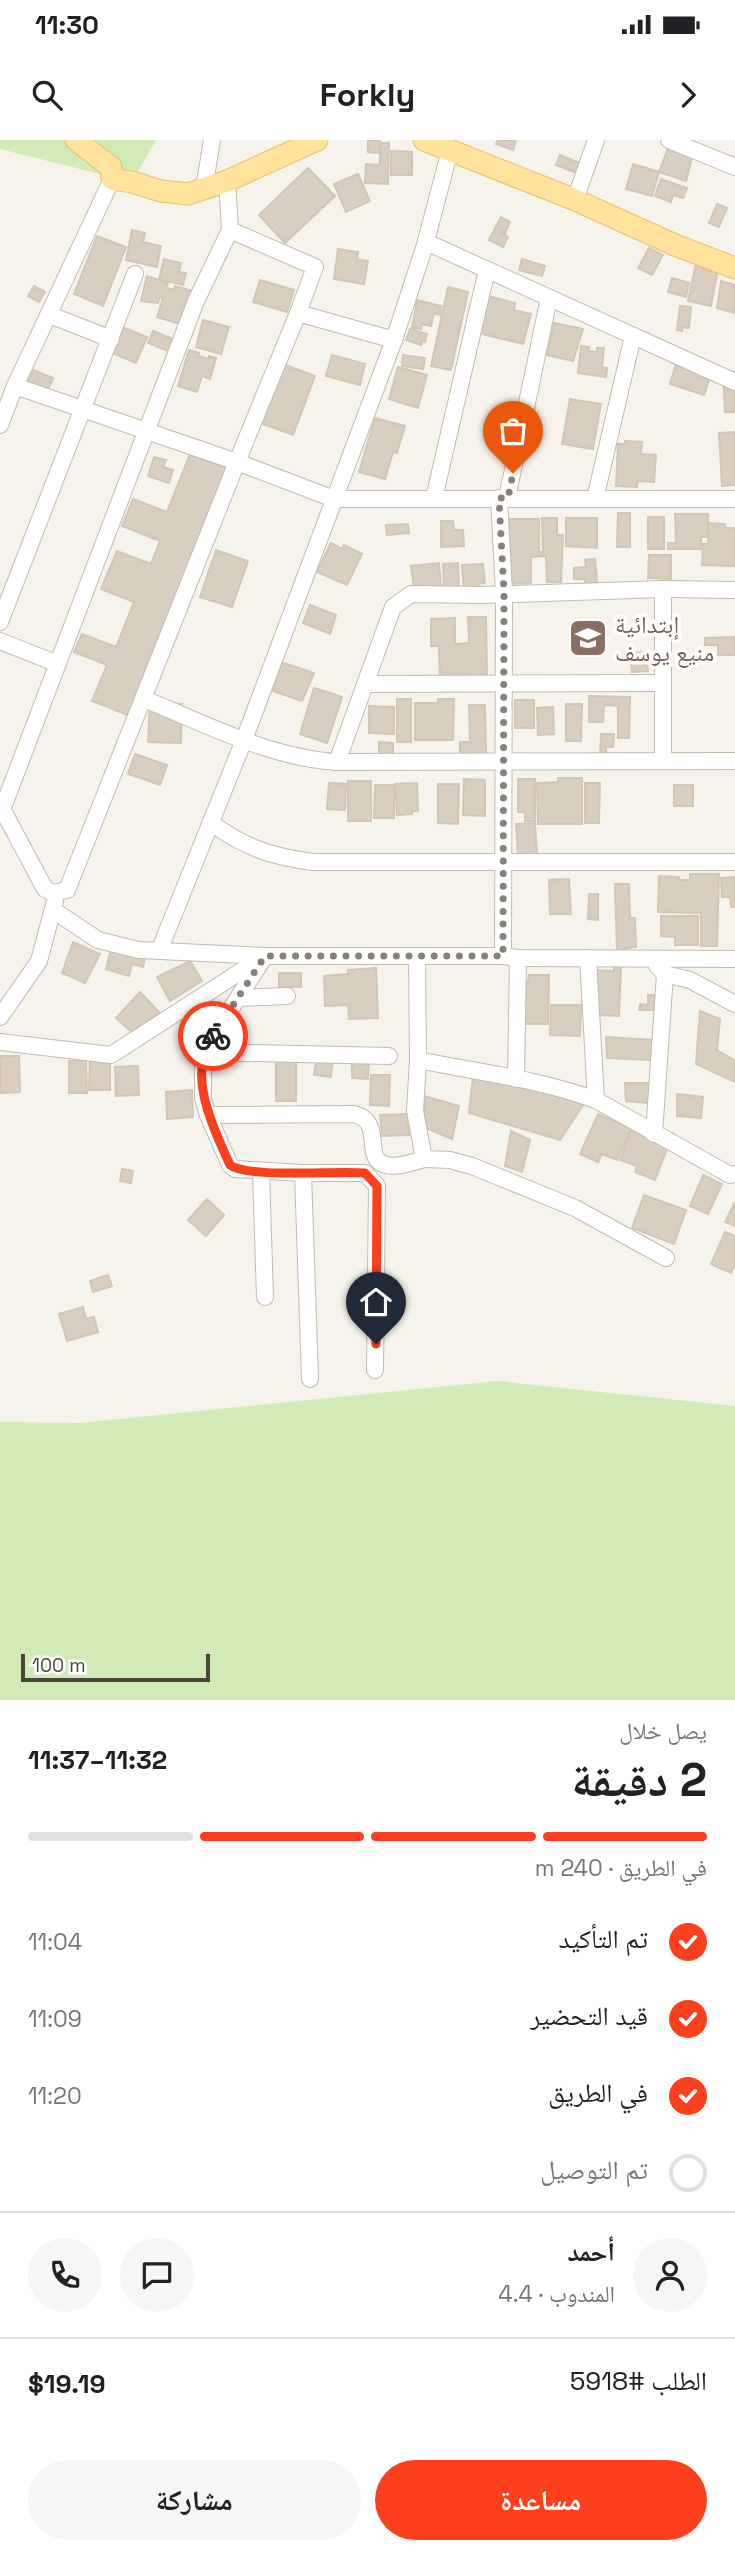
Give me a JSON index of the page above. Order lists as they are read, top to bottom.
{
  "places": {
    "school or university": ["إبتدائية منيع يوسف"]
  },
  "scale_bar": "100 m",
  "page": {
    "status": "11:30",
    "header": "Forkly",
    "scale": "100 m",
    "heading": ["2 دقيقة", "يصل خلال", "11:32–11:37"],
    "panel": [
      "أحمد",
      "المندوب · 4.4",
      "الطلب #5918",
      "$19.19"
    ],
    "bar": "في الطريق · 240 m",
    "list": [
      ["تم التأكيد", "11:04"],
      ["قيد التحضير", "11:09"],
      ["في الطريق", "11:20"],
      "تم التوصيل"
    ],
    "buttons": ["مساعدة", "مشاركة"]
  }
}
